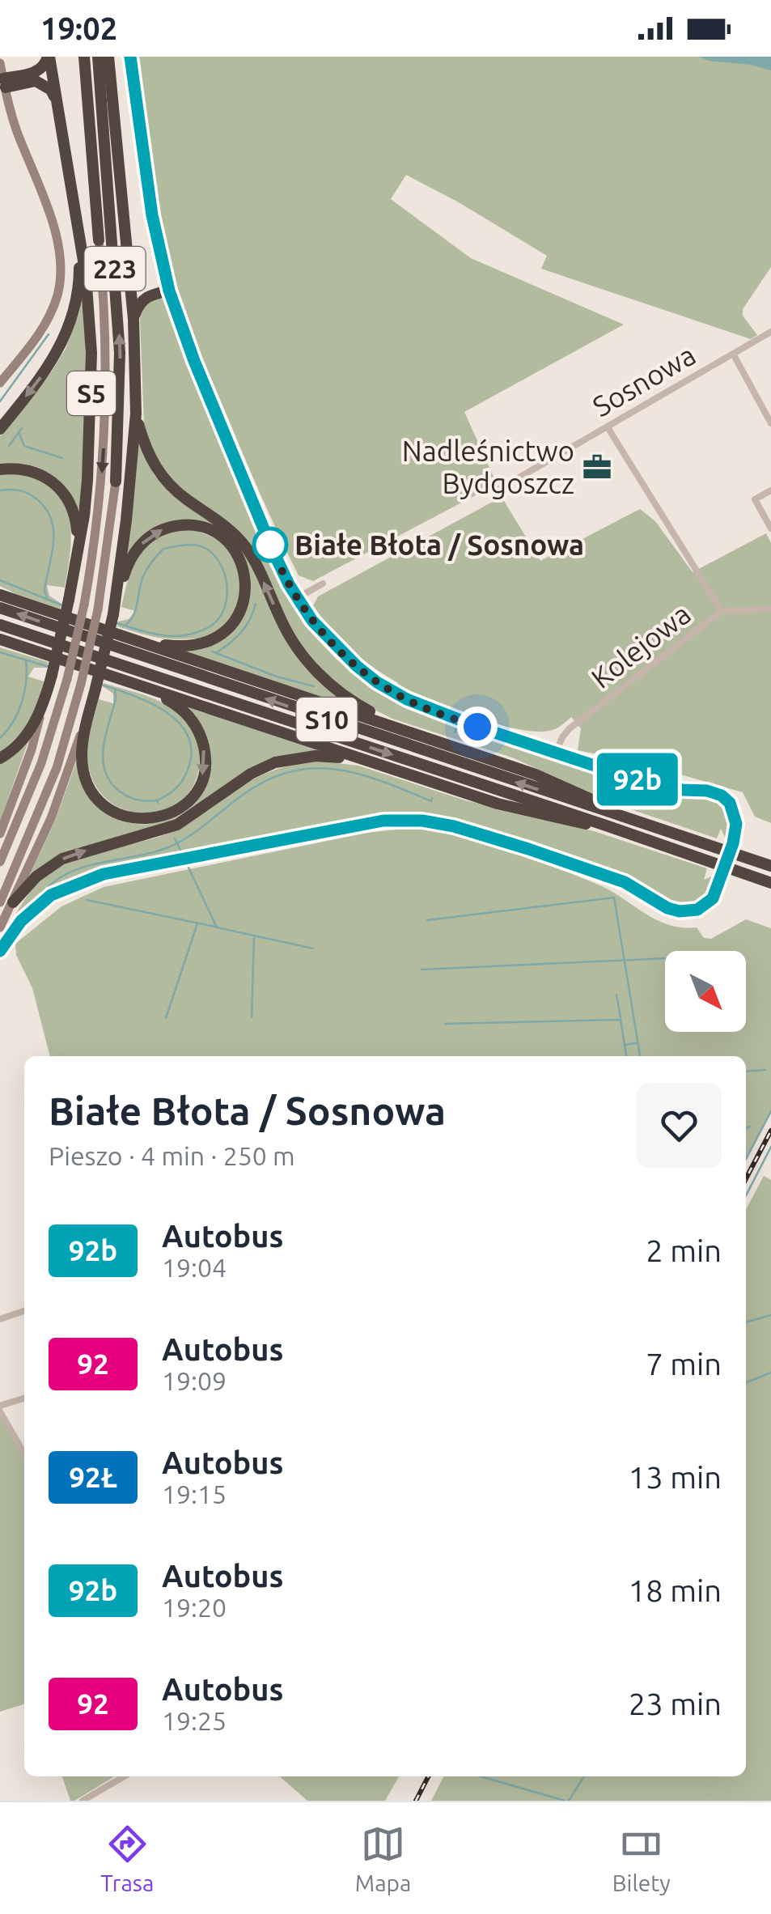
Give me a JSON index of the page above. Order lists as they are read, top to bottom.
{
  "streets": {
    "highway": ["223", "S5", "S10"],
    "street": ["Sosnowa", "Kolejowa"]
  },
  "crossings": [
    ["S5", "S10"]
  ],
  "places": {
    "office": ["Nadleśnictwo Bydgoszcz"],
    "other": ["Białe Błota / Sosnowa"]
  },
  "lines": ["bus line 92b"],
  "north": "bottom right",
  "page": {
    "status": "19:02",
    "on_map": "92b",
    "heading": ["Białe Błota / Sosnowa", "Pieszo · 4 min · 250 m"],
    "list": [
      {
        "mark": "92b",
        "name": "Autobus",
        "note": "19:04",
        "value": "2 min"
      },
      {
        "mark": "92",
        "name": "Autobus",
        "note": "19:09",
        "value": "7 min"
      },
      {
        "mark": "92Ł",
        "name": "Autobus",
        "note": "19:15",
        "value": "13 min"
      },
      {
        "mark": "92b",
        "name": "Autobus",
        "note": "19:20",
        "value": "18 min"
      },
      {
        "mark": "92",
        "name": "Autobus",
        "note": "19:25",
        "value": "23 min"
      }
    ],
    "tabs": ["Trasa", "Mapa", "Bilety"]
  }
}
